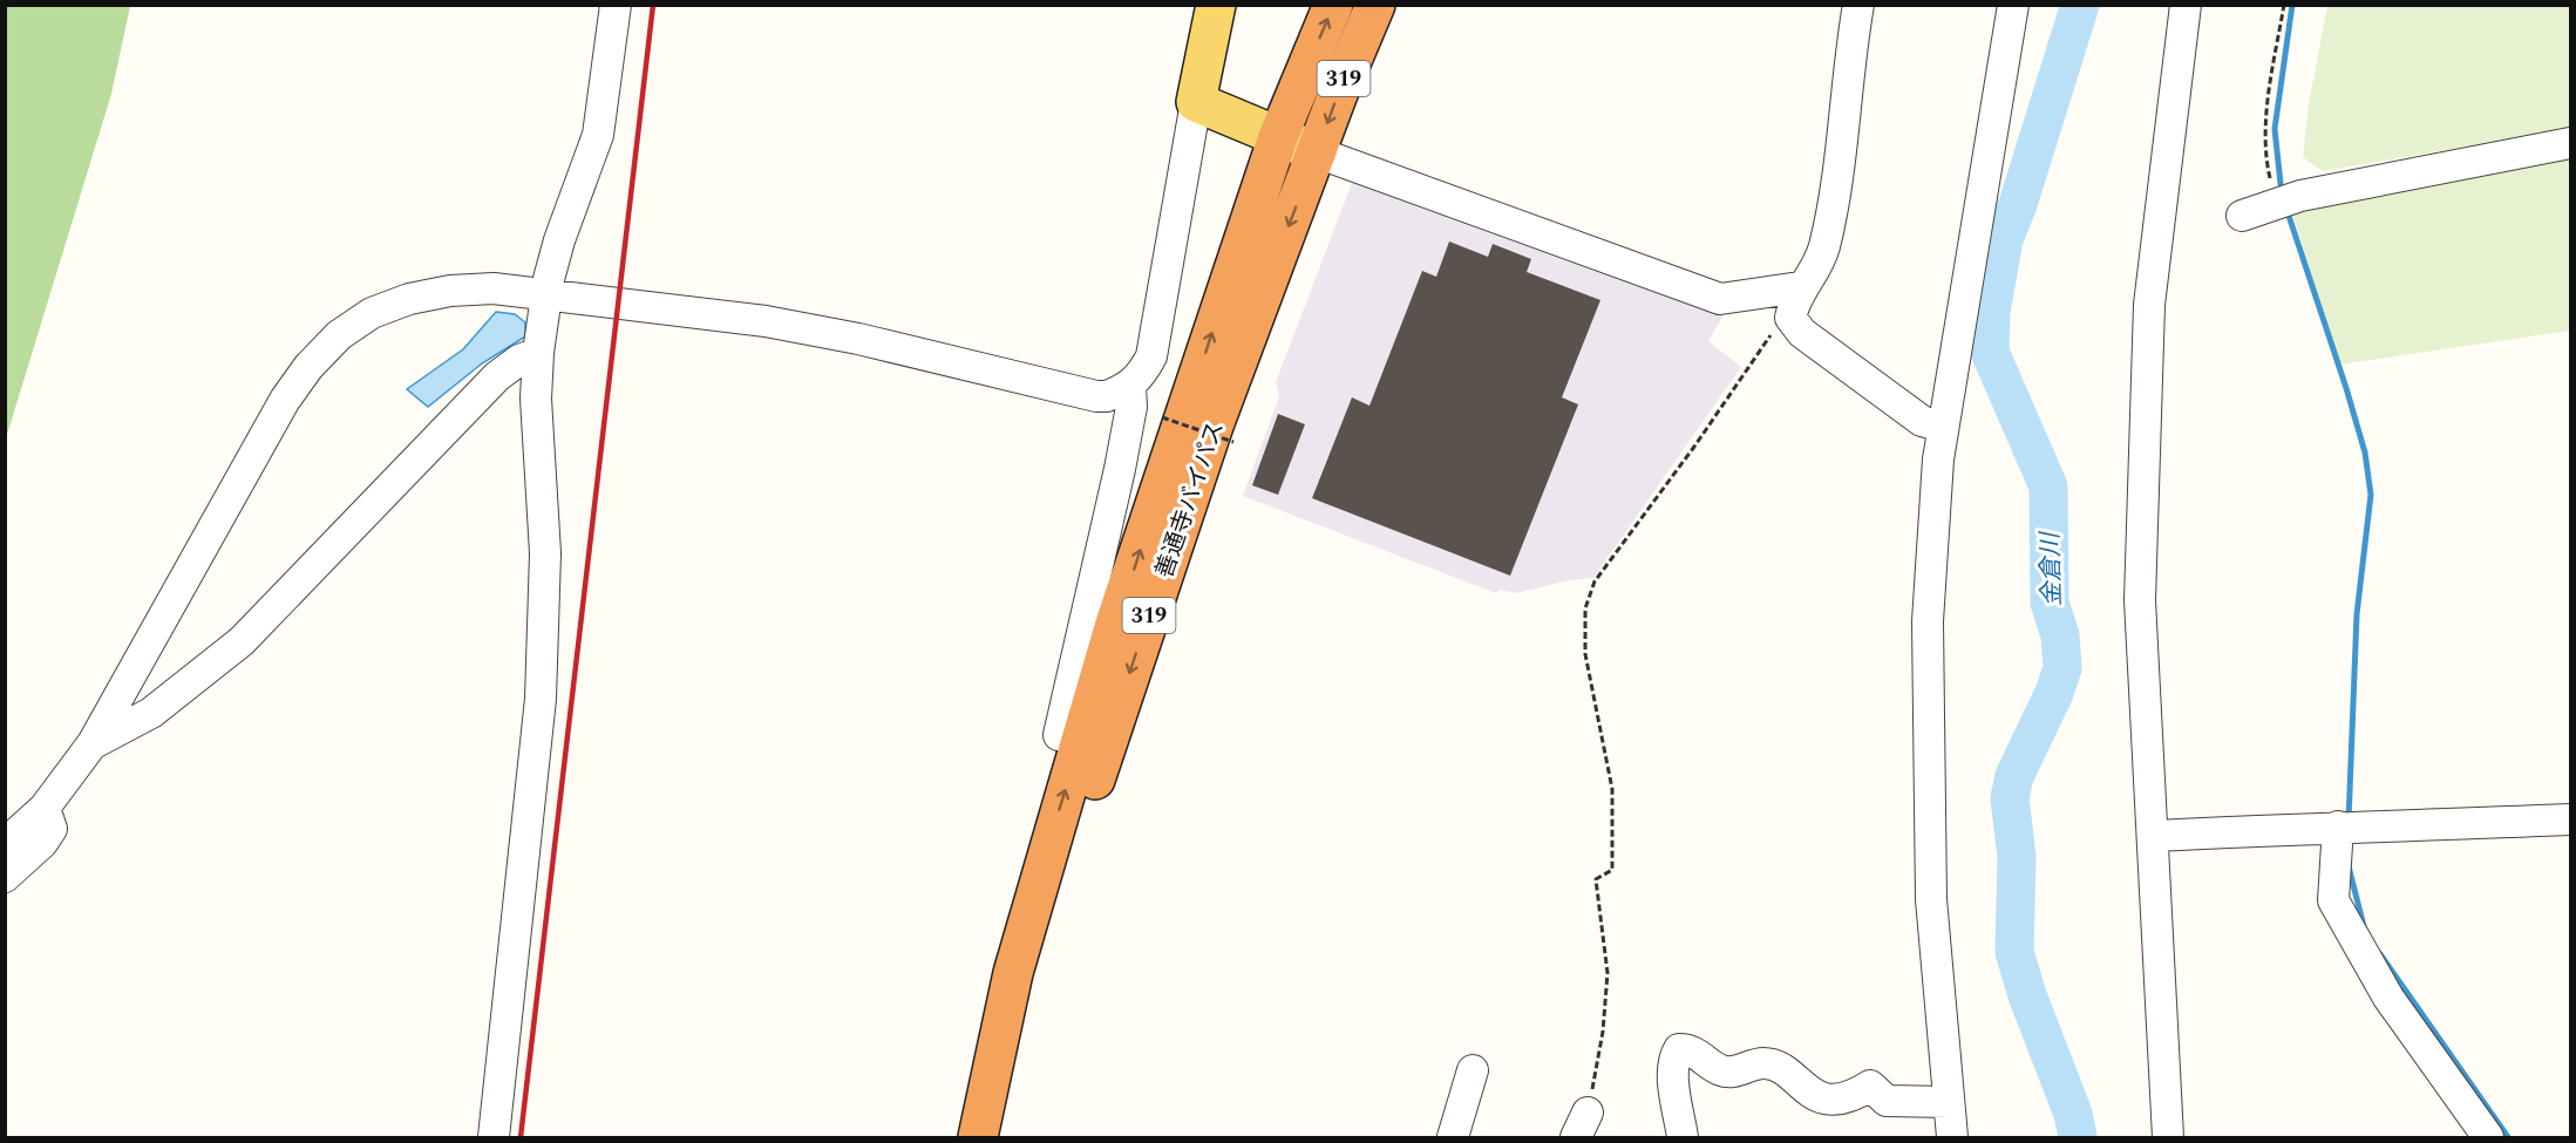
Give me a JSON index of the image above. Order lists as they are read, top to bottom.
{
  "streets": {
    "highway": ["319", "善通寺バイパス"]
  },
  "water": ["金倉川"]
}
